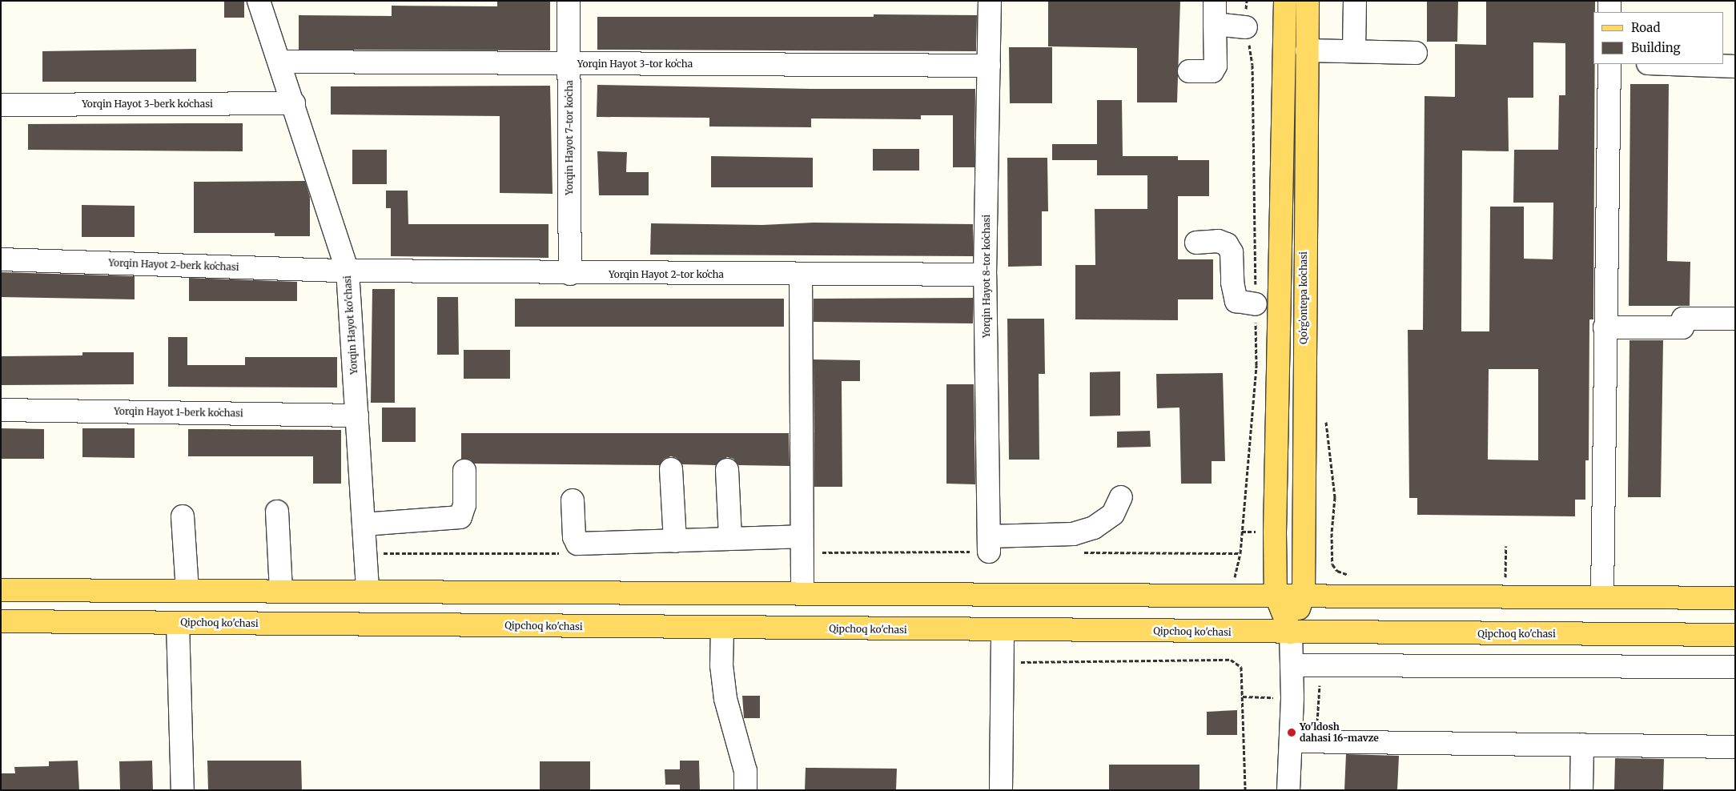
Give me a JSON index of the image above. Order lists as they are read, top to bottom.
{
  "streets": {
    "main road": ["Qoʻrgʻontepa koʻchasi", "Qipchoq ko'chasi"],
    "street": [
      "Yorqin Hayot 3-tor koʻcha",
      "Yorqin Hayot 3-berk koʻchasi",
      "Yorqin Hayot 7-tor koʻcha",
      "Yorqin Hayot 2-berk koʻchasi",
      "Yorqin Hayot 2-tor koʻcha",
      "Yorqin Hayot 8-tor koʻchasi",
      "Yorqin Hayot ko'chasi",
      "Yorqin Hayot 1-berk koʻchasi"
    ]
  },
  "crossings": [
    ["Yorqin Hayot 3-tor koʻcha", "Yorqin Hayot 7-tor koʻcha"],
    ["Yorqin Hayot 3-tor koʻcha", "Yorqin Hayot 8-tor koʻchasi"],
    ["Yorqin Hayot 3-tor koʻcha", "Yorqin Hayot ko'chasi"],
    ["Yorqin Hayot 3-berk koʻchasi", "Yorqin Hayot ko'chasi"],
    ["Yorqin Hayot 7-tor koʻcha", "Yorqin Hayot 2-tor koʻcha"],
    ["Yorqin Hayot 2-berk koʻchasi", "Yorqin Hayot 2-tor koʻcha"],
    ["Yorqin Hayot 2-berk koʻchasi", "Yorqin Hayot ko'chasi"],
    ["Yorqin Hayot 2-tor koʻcha", "Yorqin Hayot 8-tor koʻchasi"],
    ["Yorqin Hayot 2-tor koʻcha", "Yorqin Hayot ko'chasi"],
    ["Qoʻrgʻontepa koʻchasi", "Qipchoq ko'chasi"],
    ["Yorqin Hayot ko'chasi", "Yorqin Hayot 1-berk koʻchasi"]
  ],
  "places": ["Yo'ldosh dahasi 16-mavze"],
  "legend": ["Road", "Building"]
}
